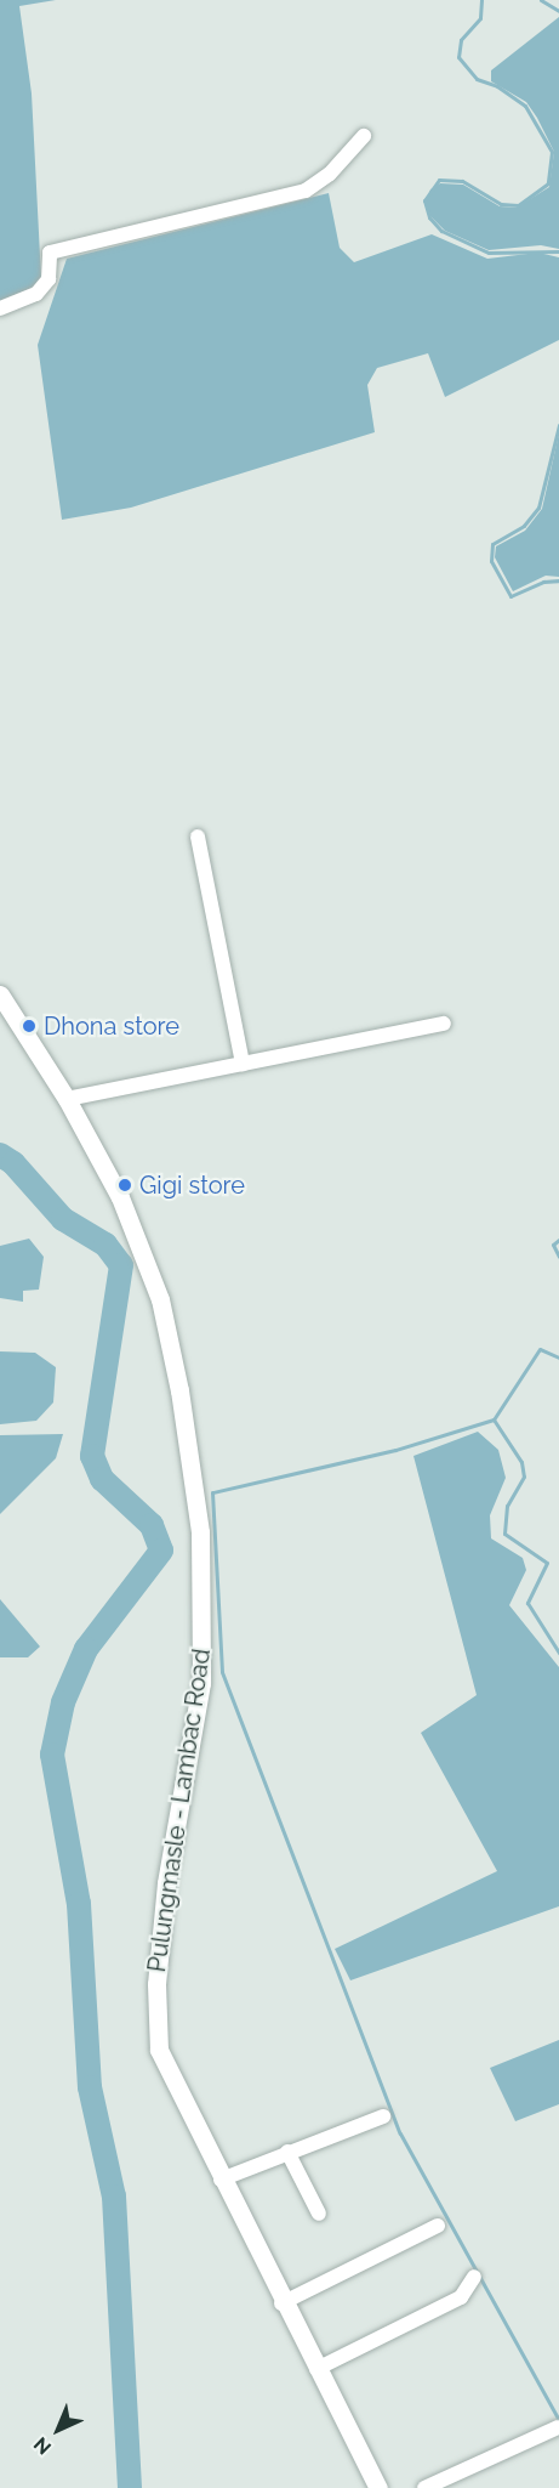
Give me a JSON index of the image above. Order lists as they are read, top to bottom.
{
  "streets": {
    "street": ["Pulungmasle - Lambac Road"]
  },
  "places": ["Dhona store", "Gigi store"],
  "north": "bottom left"
}
